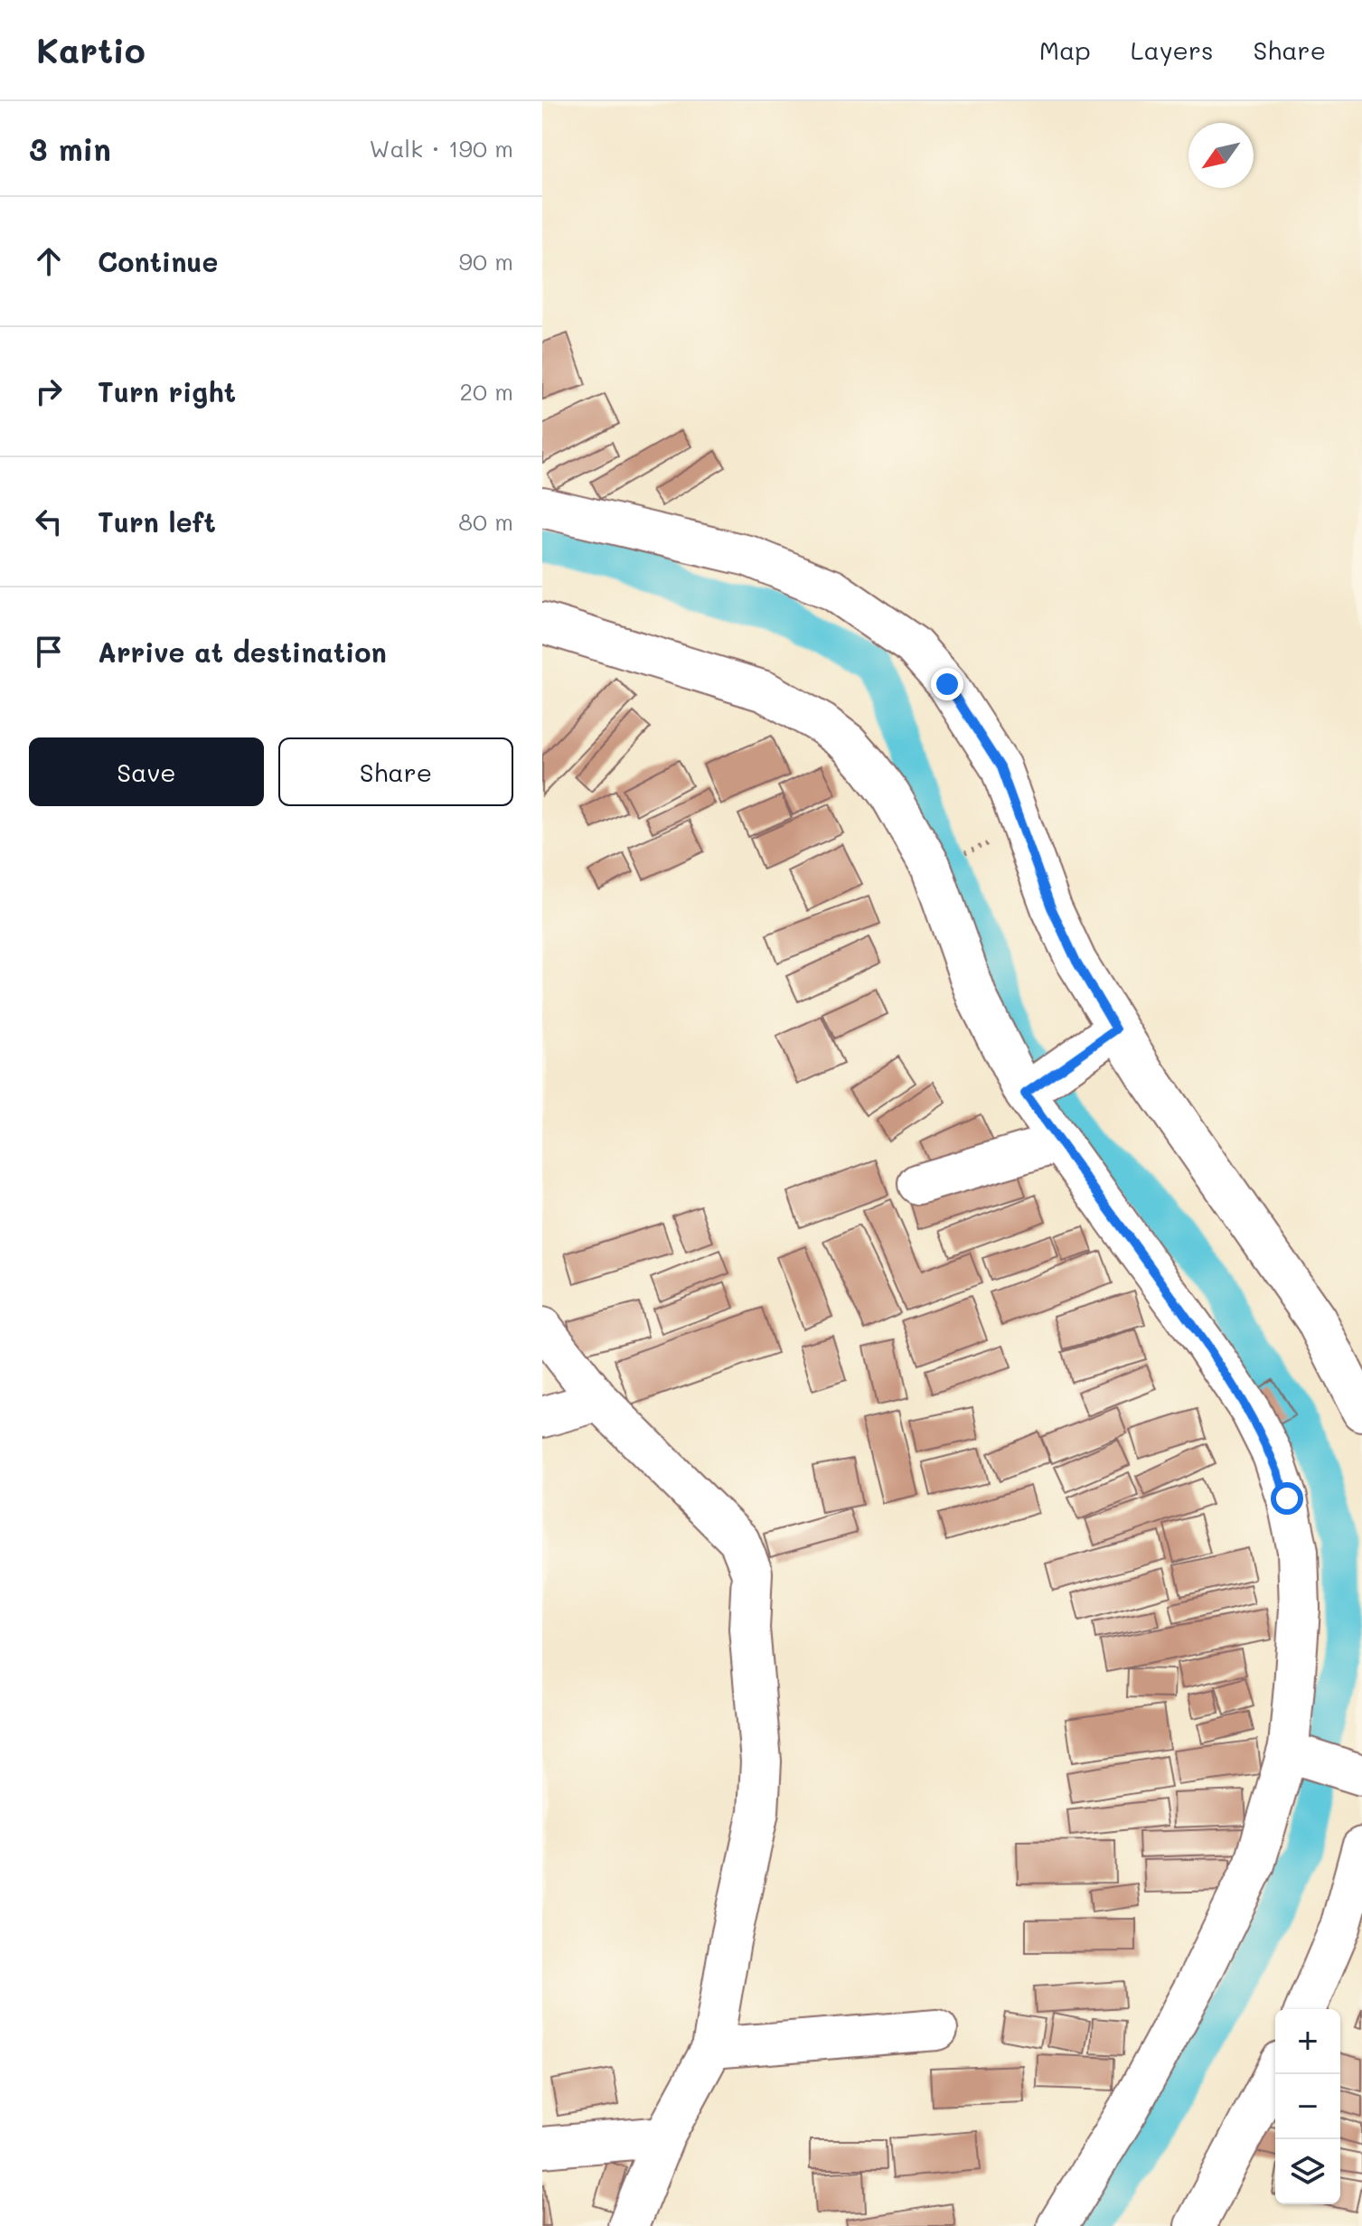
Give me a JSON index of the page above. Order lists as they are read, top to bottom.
{
  "north": "bottom left",
  "page": {
    "header": "Kartio",
    "nav": ["Map", "Layers", "Share"],
    "heading": ["3 min", "Walk · 190 m"],
    "list": [
      ["Continue", "90 m"],
      ["Turn right", "20 m"],
      ["Turn left", "80 m"],
      "Arrive at destination"
    ],
    "buttons": ["Save", "Share"],
    "map_buttons": ["+", "−"]
  }
}
